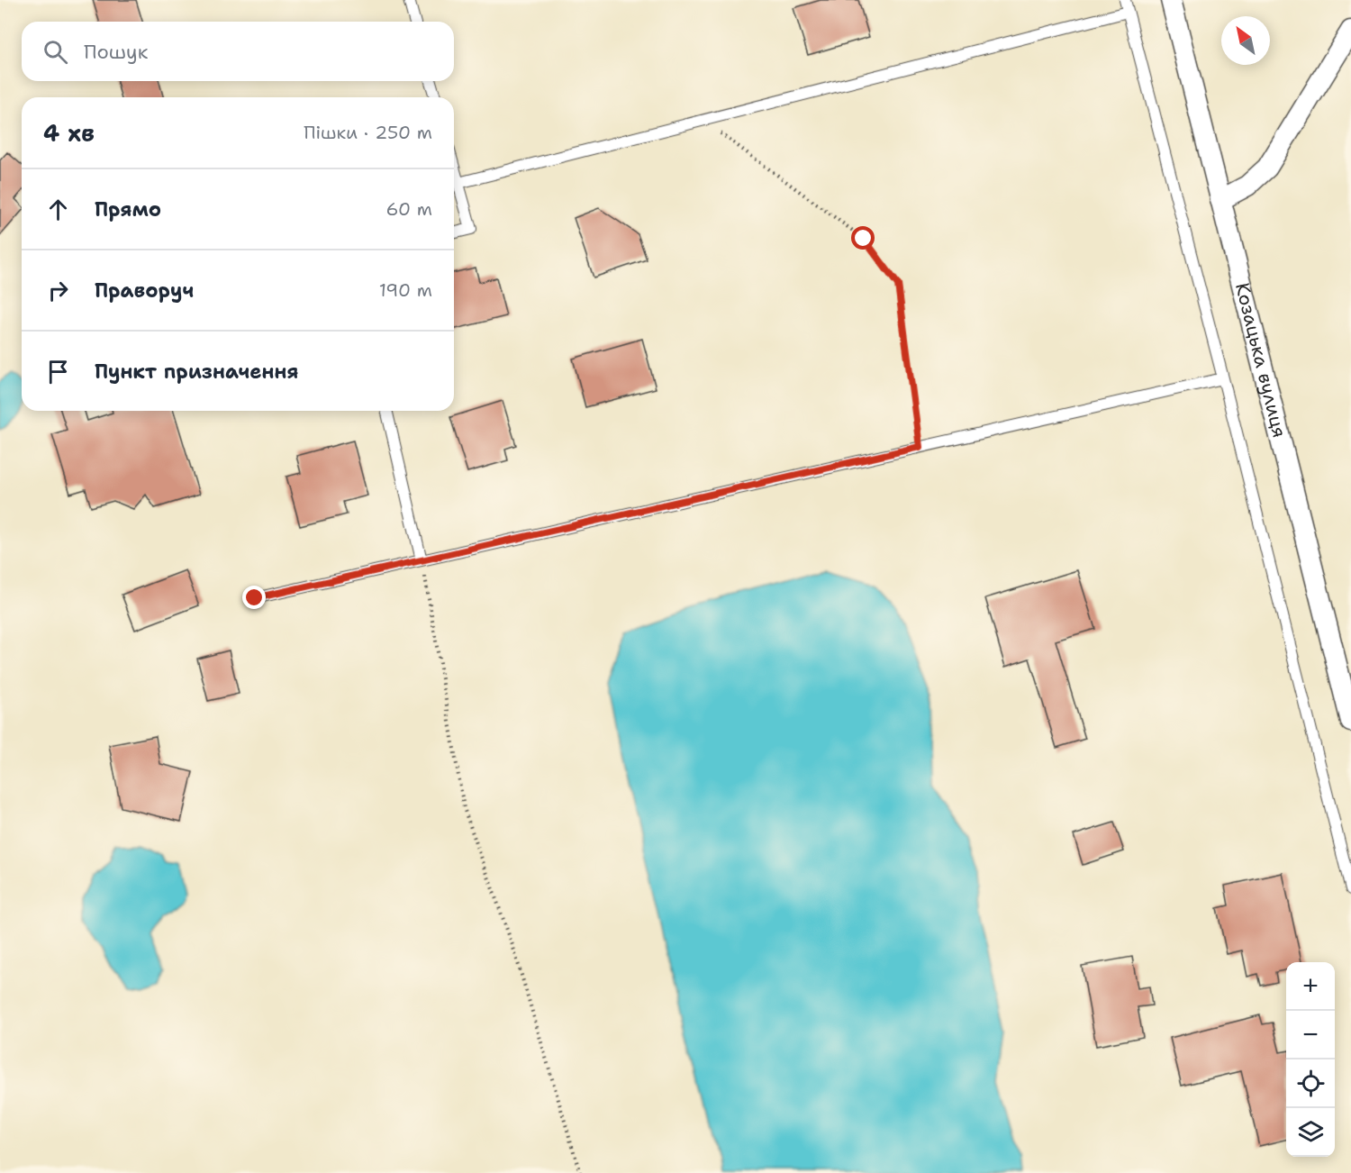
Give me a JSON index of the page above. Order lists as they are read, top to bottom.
{
  "streets": {
    "street": ["Козацька вулиця"]
  },
  "north": "top left",
  "page": {
    "search": "Пошук",
    "heading": ["4 хв", "Пішки · 250 m"],
    "list": [
      ["Прямо", "60 m"],
      ["Праворуч", "190 m"],
      "Пункт призначення"
    ],
    "map_buttons": ["+", "−"]
  }
}
